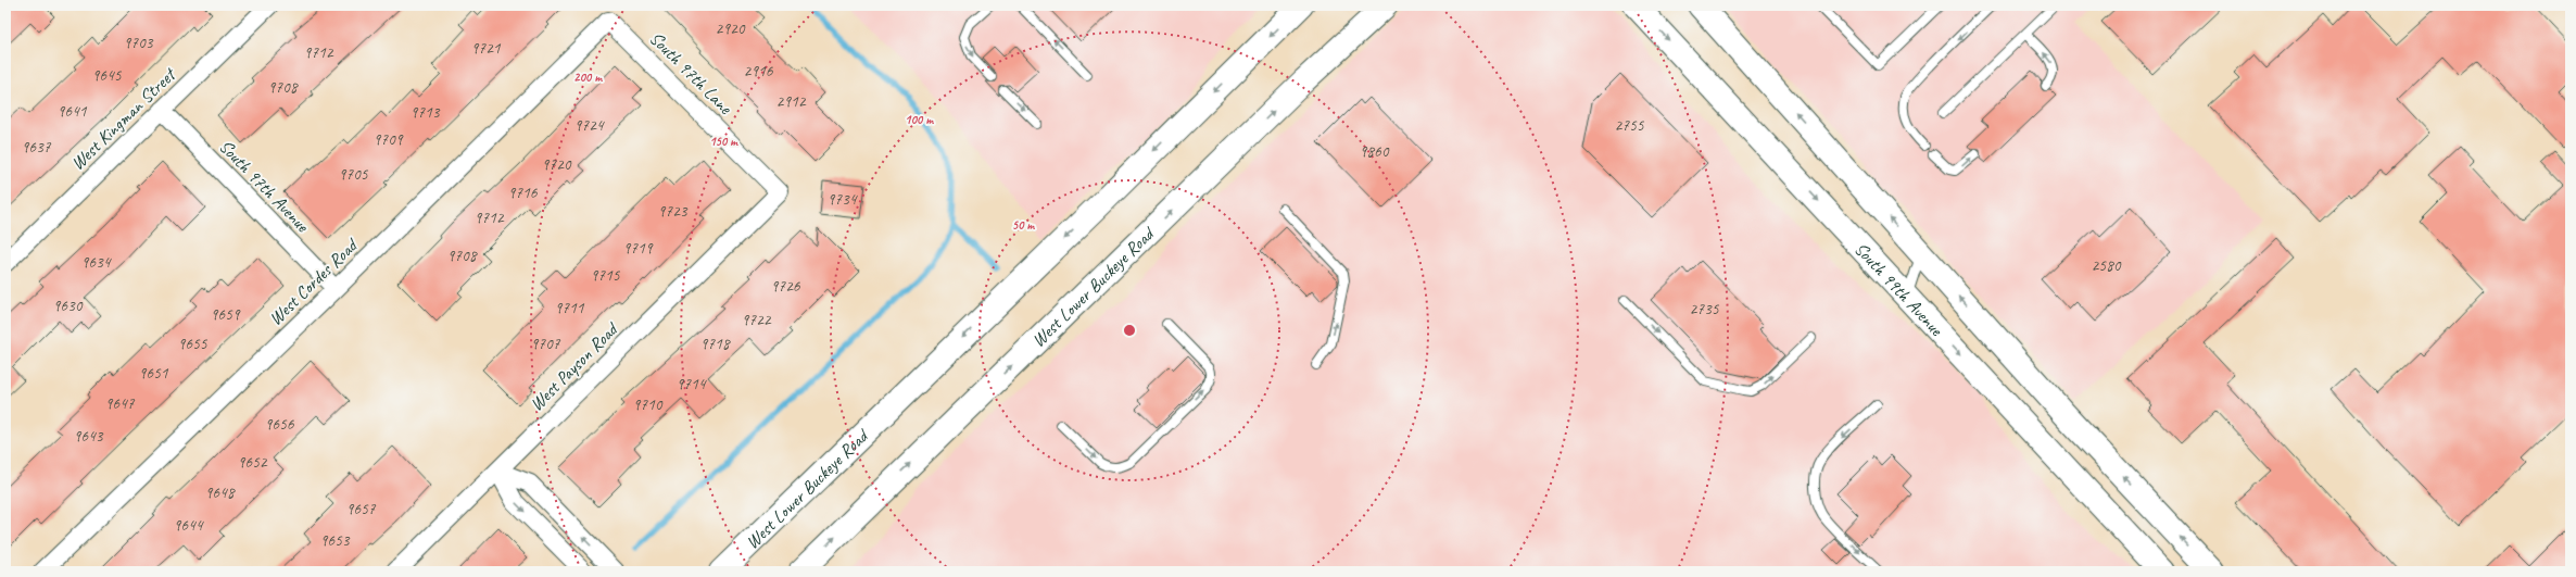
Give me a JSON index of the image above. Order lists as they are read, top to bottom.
{
  "streets": {
    "main road": ["West Lower Buckeye Road", "South 99th Avenue"],
    "street": [
      "South 97th Lane",
      "West Kingman Street",
      "South 97th Avenue",
      "West Cordes Road",
      "West Payson Road"
    ]
  },
  "crossings": [
    ["South 97th Lane", "West Cordes Road"],
    ["South 97th Lane", "West Payson Road"],
    ["West Kingman Street", "South 97th Avenue"],
    ["South 97th Avenue", "West Cordes Road"]
  ],
  "house_numbers": [
    "2920",
    "9703",
    "9721",
    "9712",
    "2916",
    "9645",
    "9708",
    "2912",
    "9641",
    "9713",
    "9724",
    "2755",
    "9709",
    "9637",
    "9860",
    "9720",
    "9705",
    "9716",
    "9734",
    "9723",
    "9712",
    "9719",
    "9708",
    "9634",
    "2580",
    "9715",
    "9726",
    "9630",
    "9711",
    "2735",
    "9659",
    "9722",
    "9655",
    "9707",
    "9718",
    "9651",
    "9714",
    "9647",
    "9710",
    "9656",
    "9643",
    "9652",
    "9648",
    "9657",
    "9644",
    "9653"
  ],
  "rings": [
    "200 m",
    "100 m",
    "150 m",
    "50 m"
  ]
}
